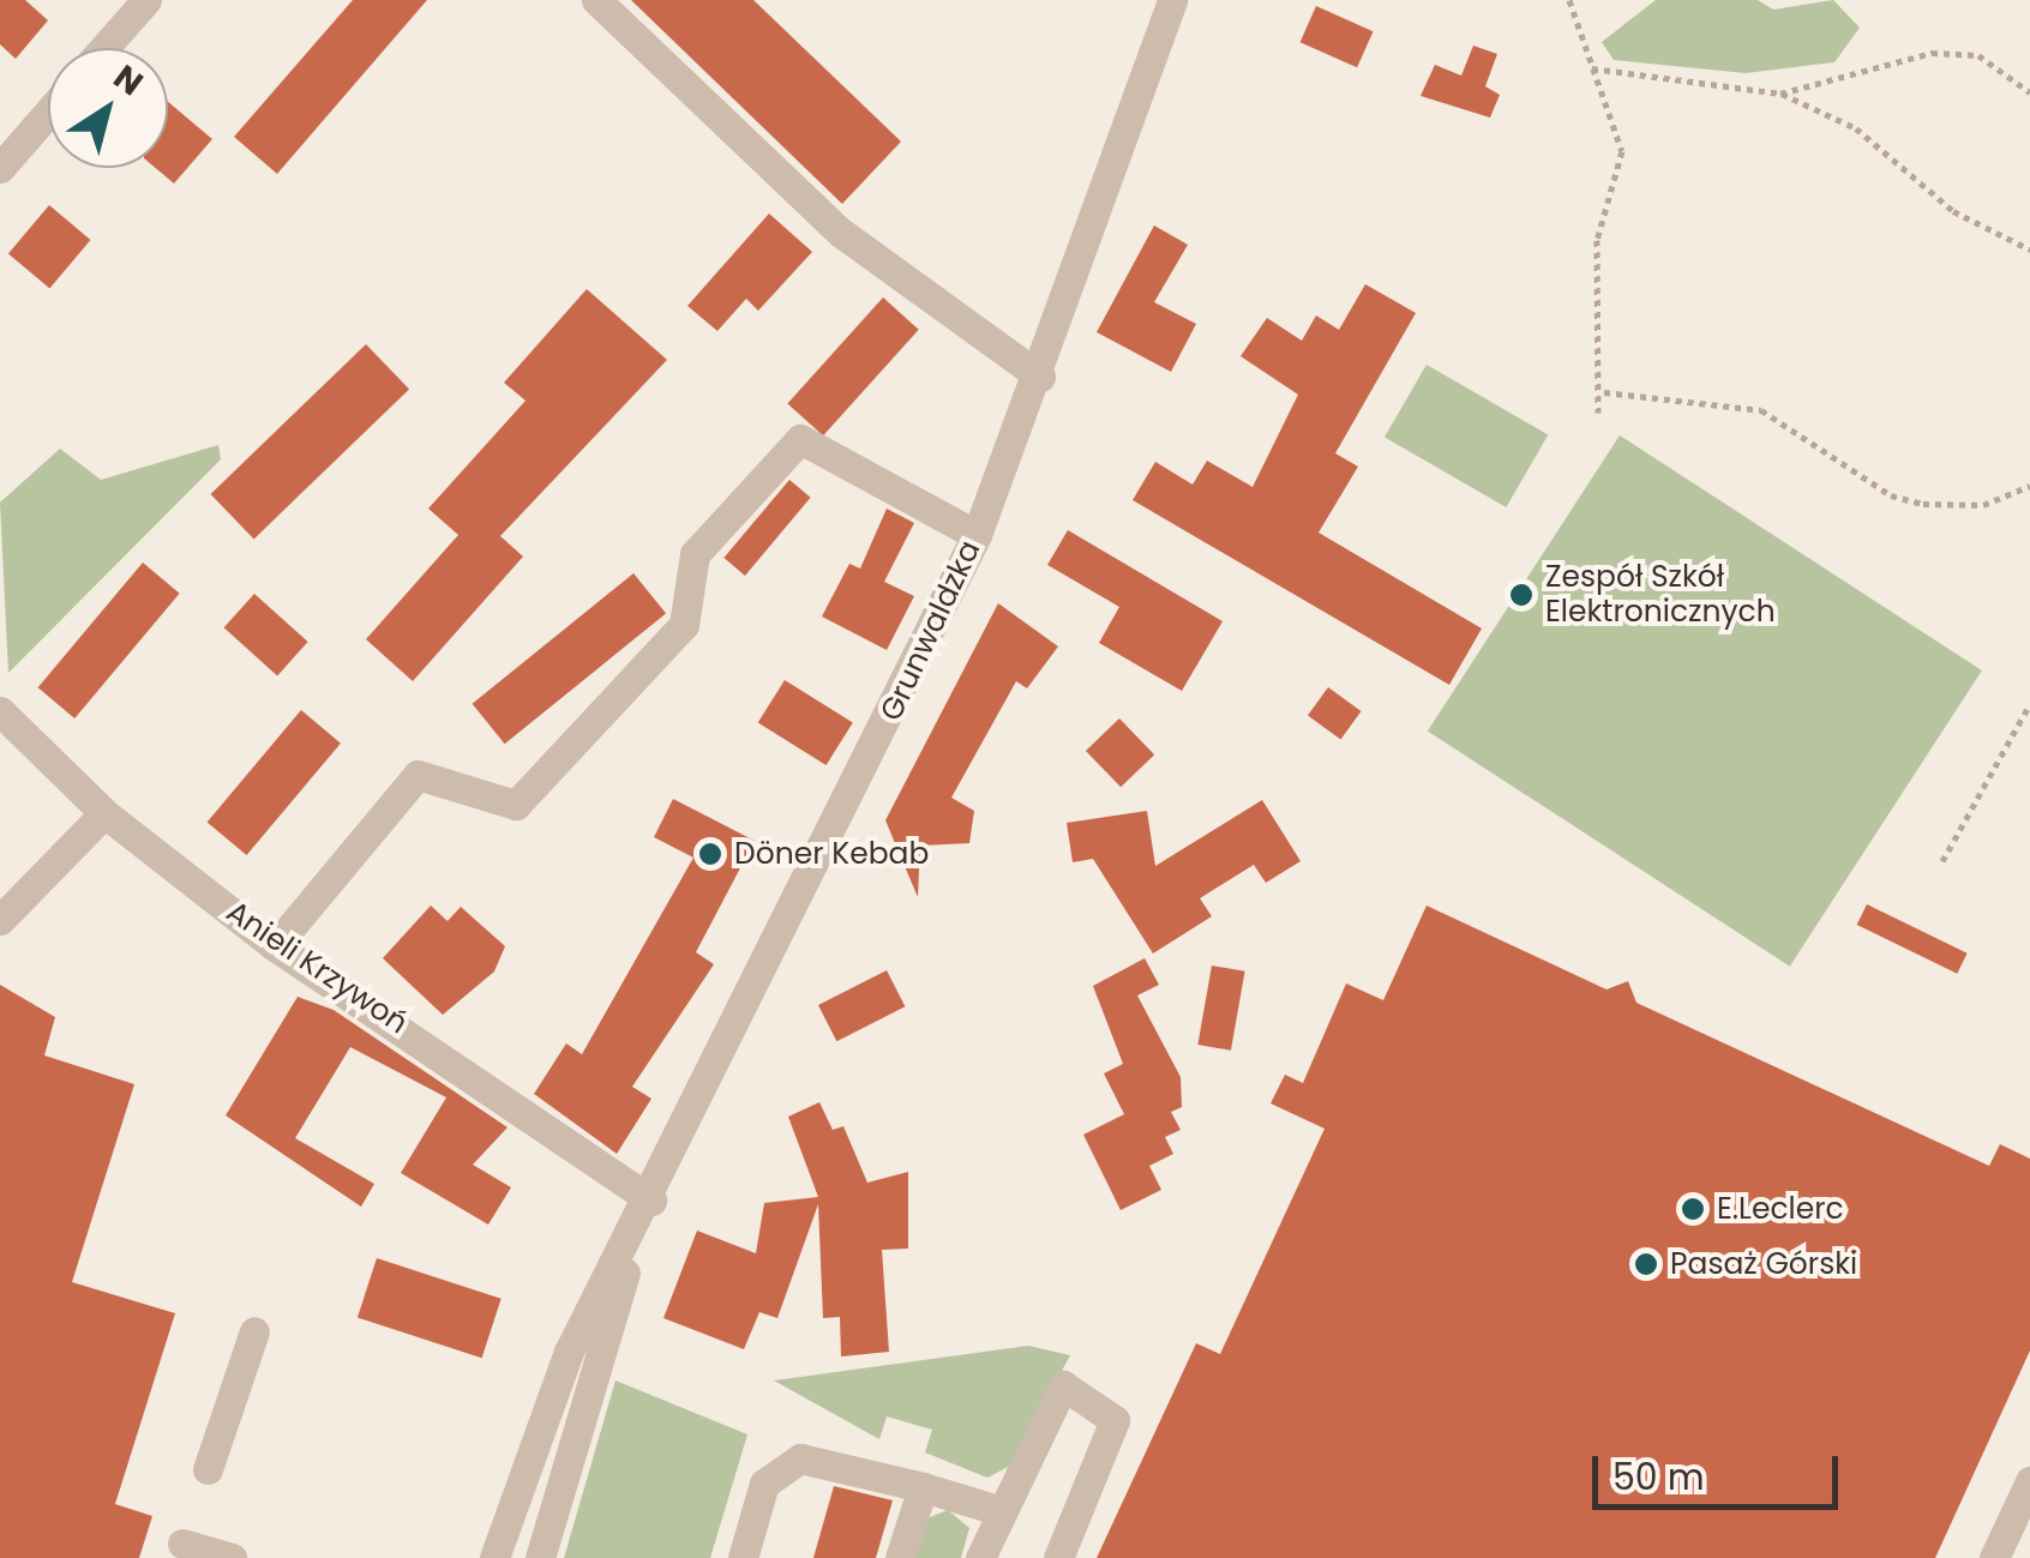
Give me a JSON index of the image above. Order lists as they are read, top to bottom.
{
  "streets": {
    "street": ["Grunwaldzka", "Anieli Krzywoń"]
  },
  "crossings": [
    ["Grunwaldzka", "Anieli Krzywoń"]
  ],
  "places": [
    "Zespół Szkół Elektronicznych",
    "Döner Kebab",
    "E.Leclerc",
    "Pasaż Górski"
  ],
  "scale_bar": "50 m",
  "north": "top right"
}
